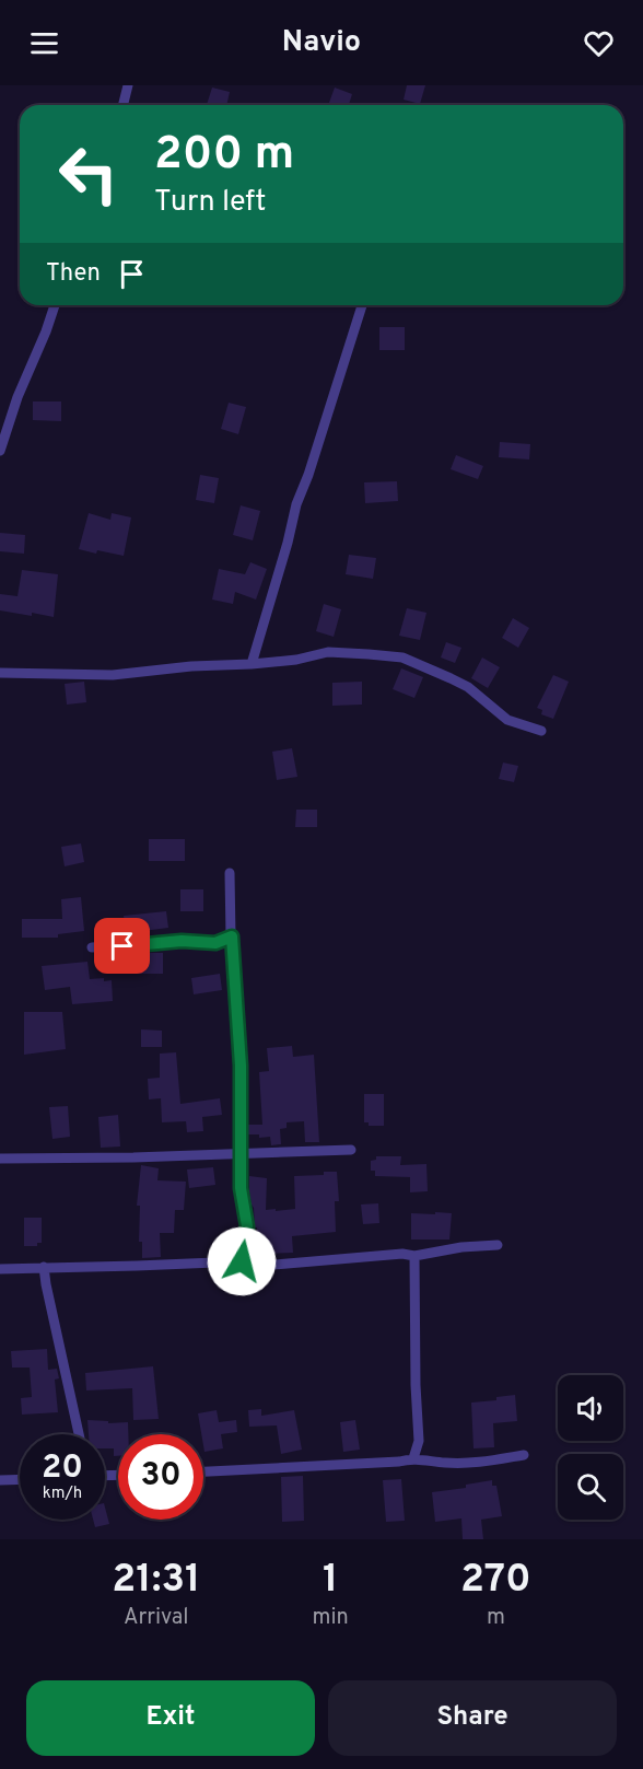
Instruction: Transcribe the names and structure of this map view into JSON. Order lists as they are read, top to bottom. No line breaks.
{"page":{"header":"Navio","turn":["200 m","Turn left"],"then":"Then","speed":"20 km/h","limit":"30","eta":["21:31","Arrival","1","min","270","m"],"buttons":["Exit","Share"]}}
